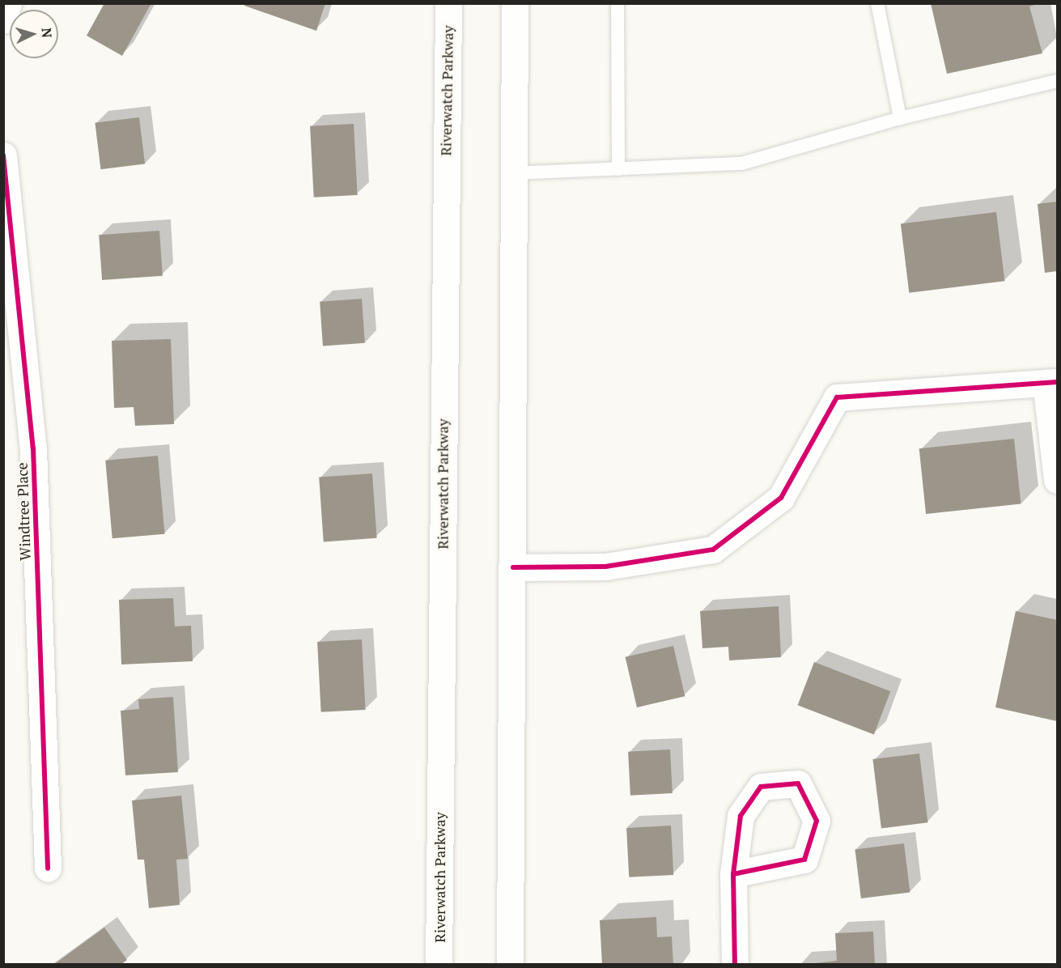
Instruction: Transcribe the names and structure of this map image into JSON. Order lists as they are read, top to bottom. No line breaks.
{"streets":{"main road":["Riverwatch Parkway","Windtree Place"]},"north":"right"}
